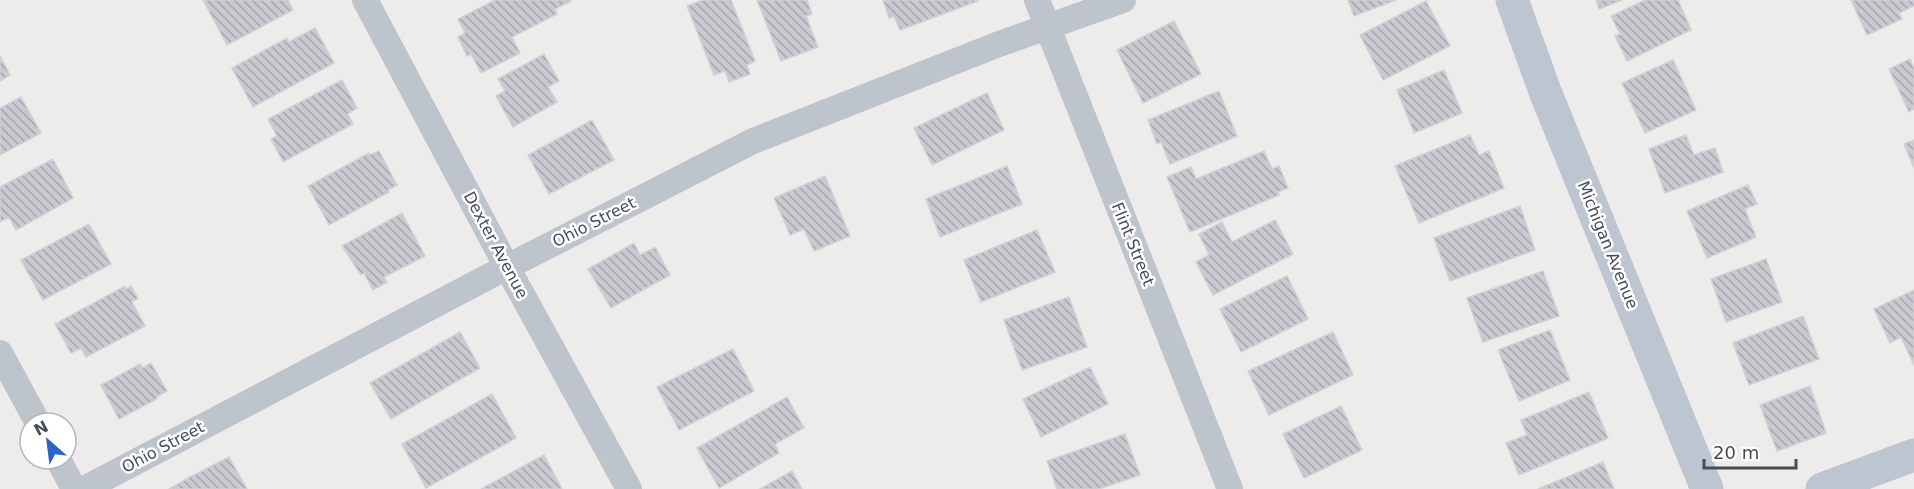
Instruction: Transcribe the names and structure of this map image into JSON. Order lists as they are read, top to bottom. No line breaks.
{"streets":{"main road":["Michigan Avenue"],"street":["Ohio Street","Flint Street","Dexter Avenue"]},"crossings":[["Ohio Street","Flint Street"],["Ohio Street","Dexter Avenue"]],"scale_bar":"20 m","north":"top left"}
